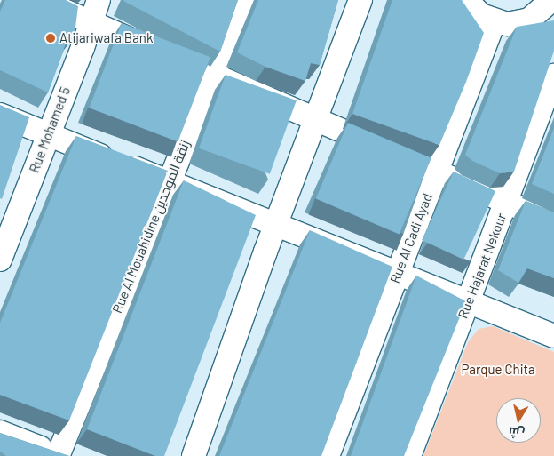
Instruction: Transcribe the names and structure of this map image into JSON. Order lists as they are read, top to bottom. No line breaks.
{"streets":{"street":["Rue Mohamed 5","Rue Al Mouahidine زنقة الموحدين","Rue Al Cadi Ayad","Rue Hajarat Nekour"]},"parks":["Parque Chita"],"places":["Atijariwafa Bank"],"north":"bottom"}
